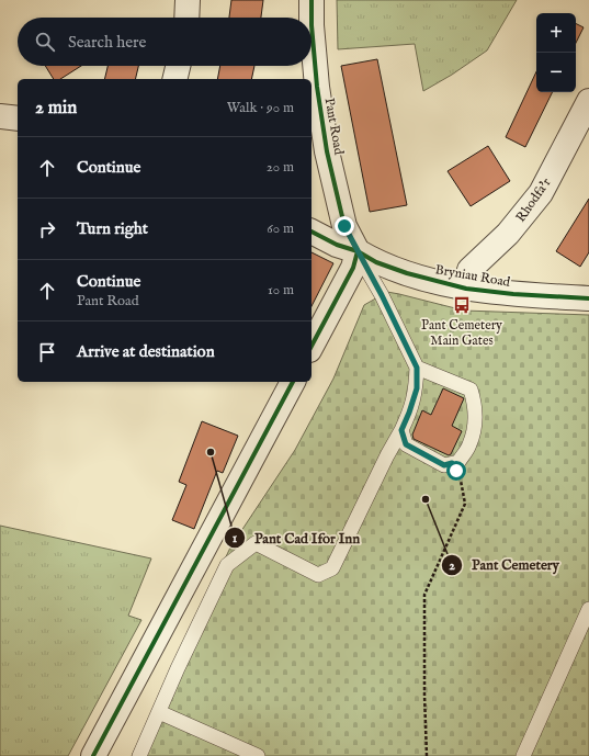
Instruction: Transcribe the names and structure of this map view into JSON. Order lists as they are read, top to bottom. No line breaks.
{"streets":{"street":["Pant Road","Rhodfa'r","Bryniau Road"]},"crossings":[["Pant Road","Bryniau Road"],["Rhodfa'r","Bryniau Road"]],"places":{"bus stop":["Pant Cemetery Main Gates"],"other":["Pant Cad Ifor Inn","Pant Cemetery"]},"page":{"map_buttons":["+","−"],"search":"Search here","heading":["2 min","Walk · 90 m"],"list":[["Continue","20 m"],["Turn right","60 m"],["Continue","Pant Road","10 m"],"Arrive at destination"]}}
